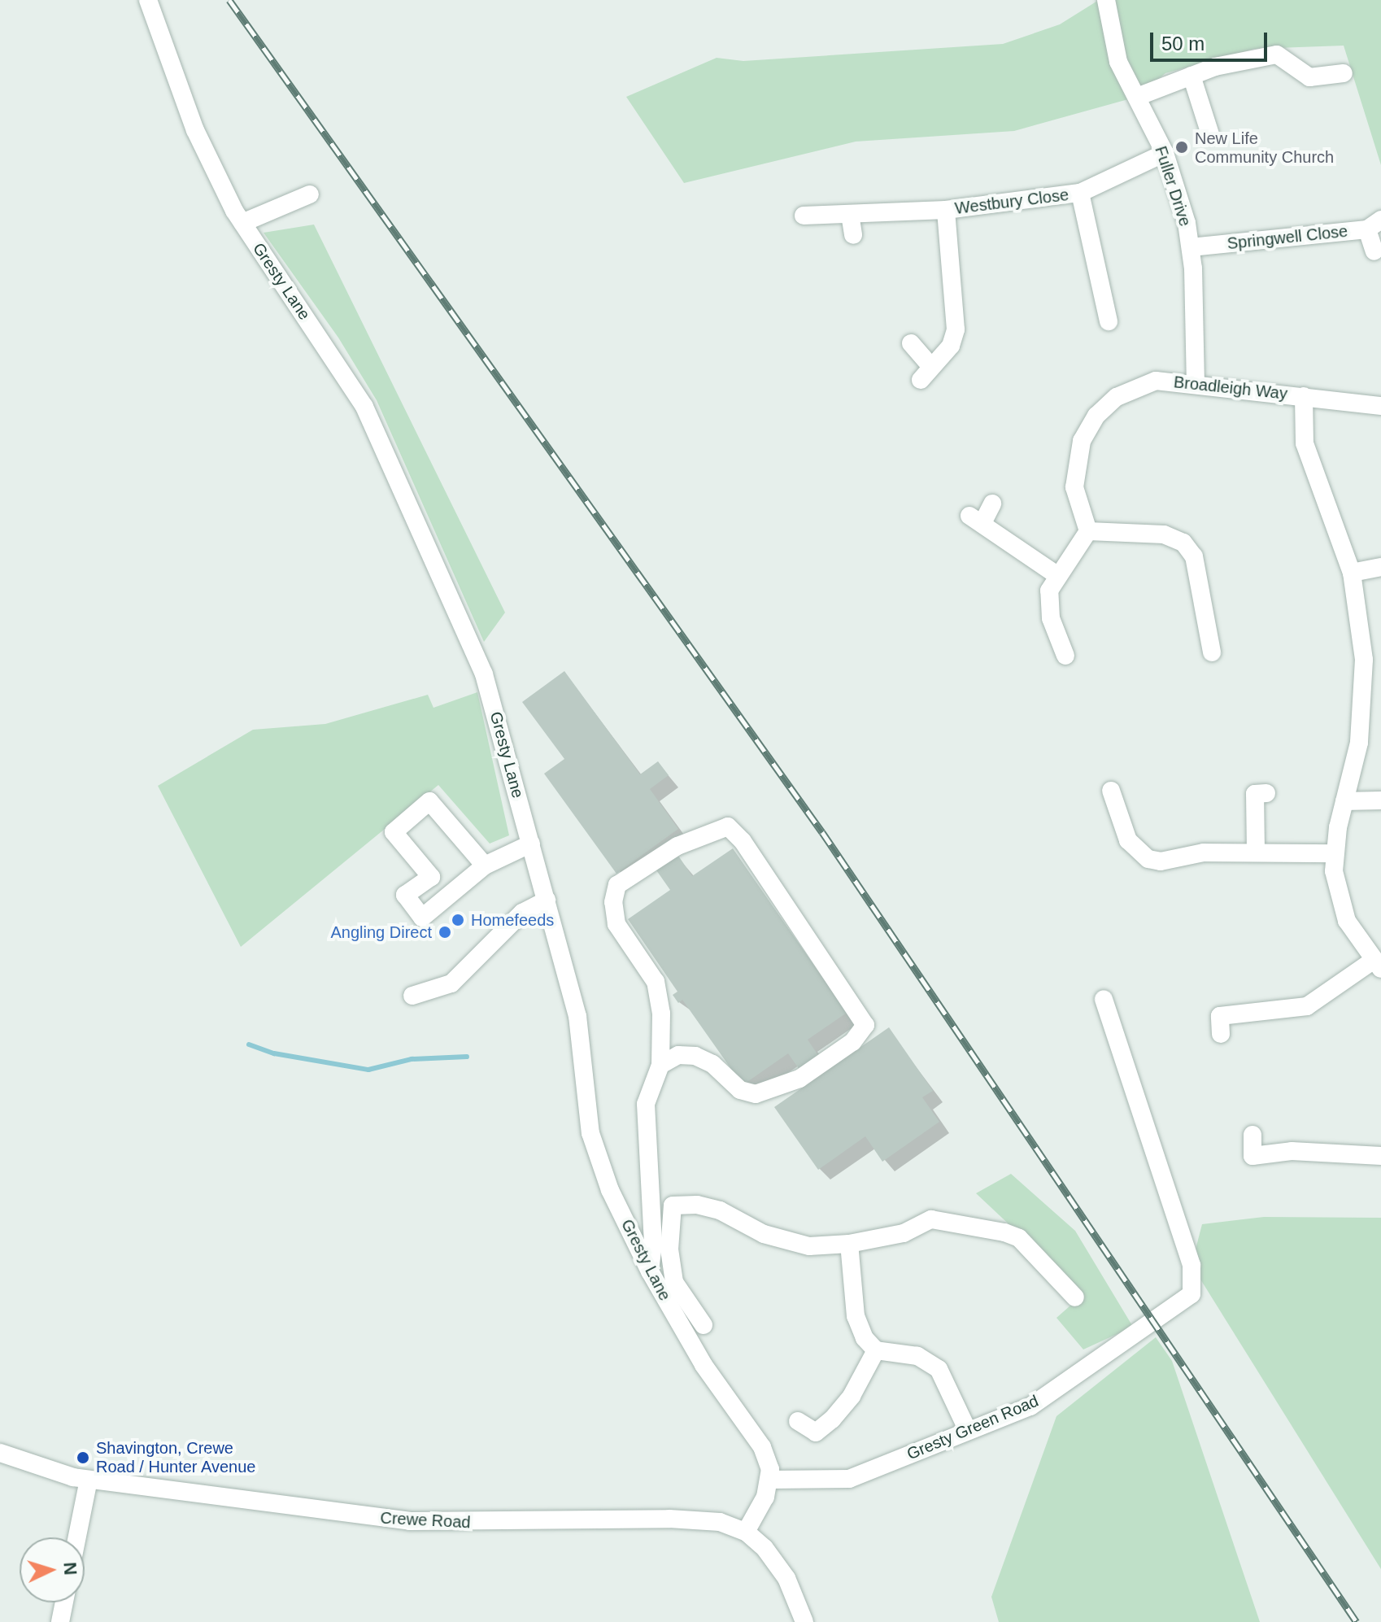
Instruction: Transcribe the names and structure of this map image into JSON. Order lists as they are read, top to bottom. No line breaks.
{"streets":{"street":["Fuller Drive","Westbury Close","Springwell Close","Gresty Lane","Broadleigh Way","Gresty Green Road","Crewe Road"]},"crossings":[["Fuller Drive","Westbury Close"],["Fuller Drive","Springwell Close"],["Fuller Drive","Broadleigh Way"],["Gresty Lane","Gresty Green Road"]],"places":["New Life Community Church","Homefeeds","Angling Direct","Shavington, Crewe Road / Hunter Avenue"],"scale_bar":"50 m","north":"right"}
